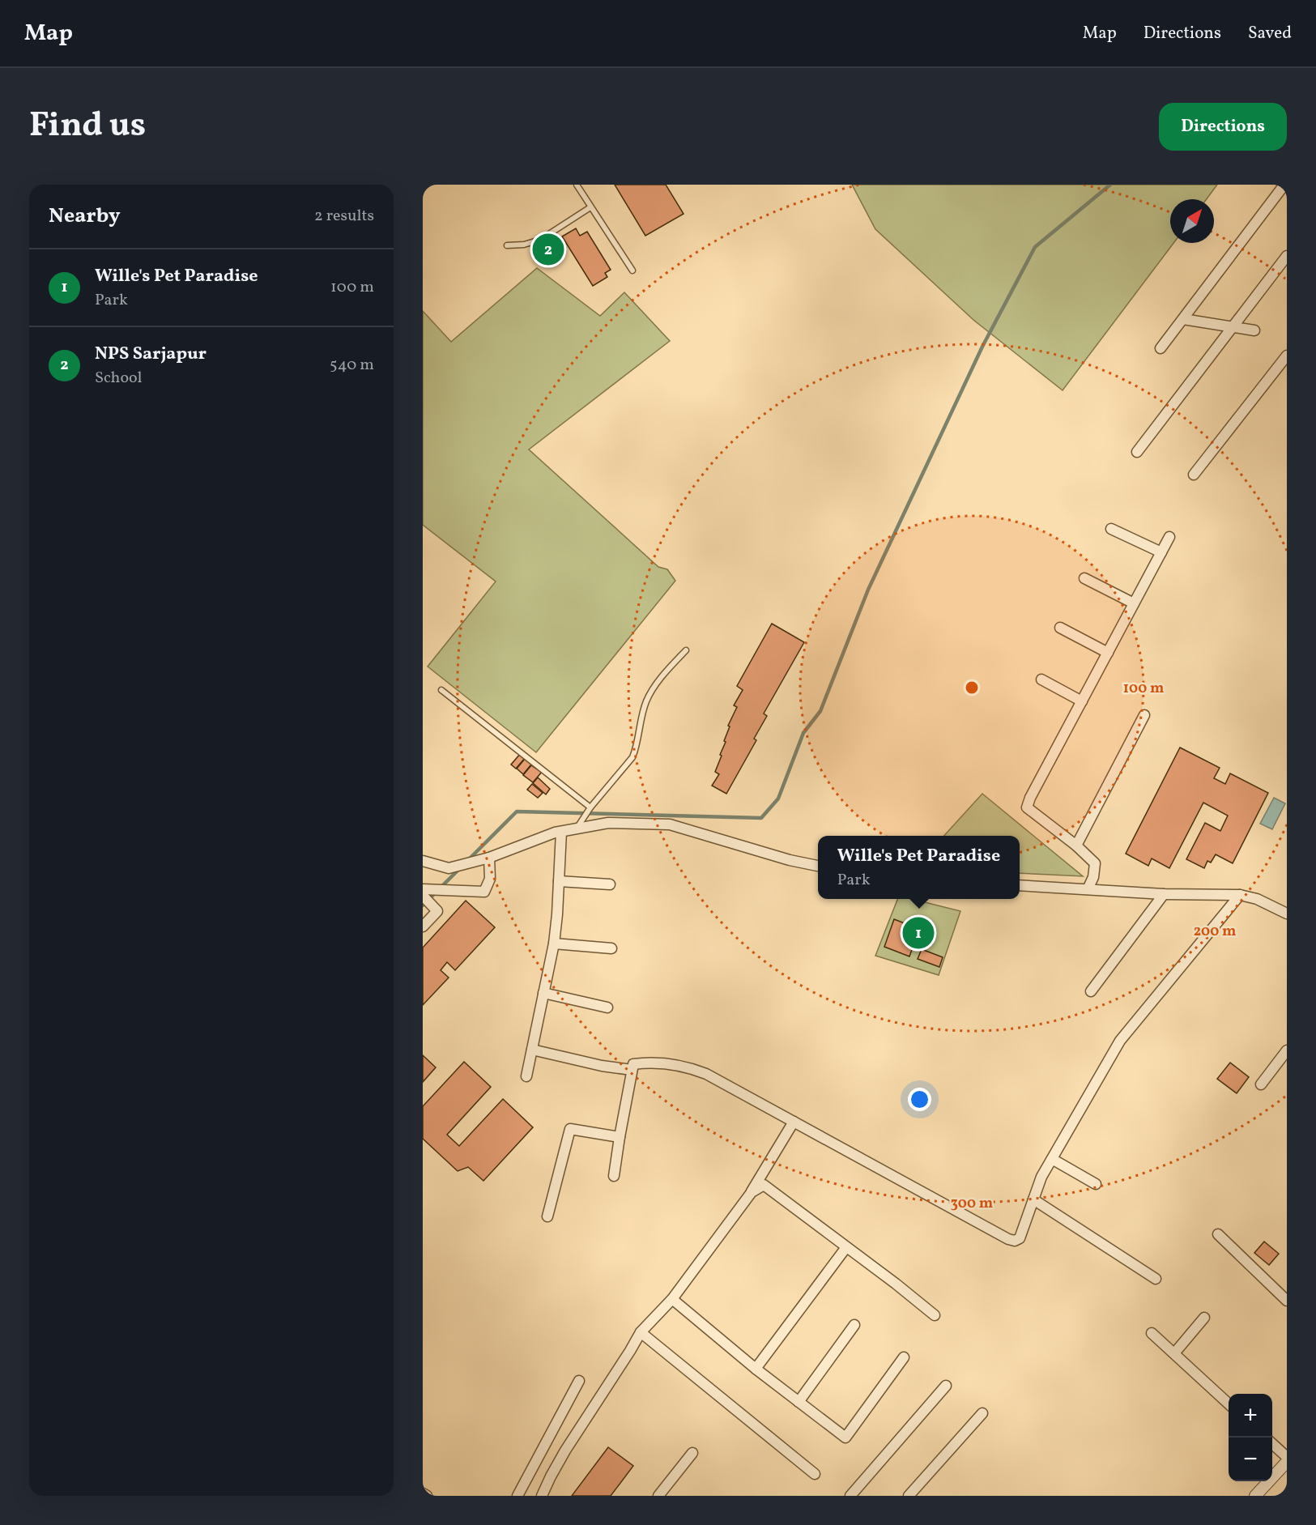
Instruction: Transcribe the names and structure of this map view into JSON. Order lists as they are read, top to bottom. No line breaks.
{"north":"top right","page":{"header":"Map","nav":["Map","Directions","Saved"],"title":"Find us","buttons":"Directions","heading":["Nearby","2 results"],"pins":["2","1"],"list":[{"mark":"1","name":"Wille's Pet Paradise","note":"Park","value":"100 m"},{"mark":"2","name":"NPS Sarjapur","note":"School","value":"540 m"}],"popup":["Wille's Pet Paradise","Park"],"map_buttons":["+","−"]},"rings":["100 m","200 m","300 m"]}
